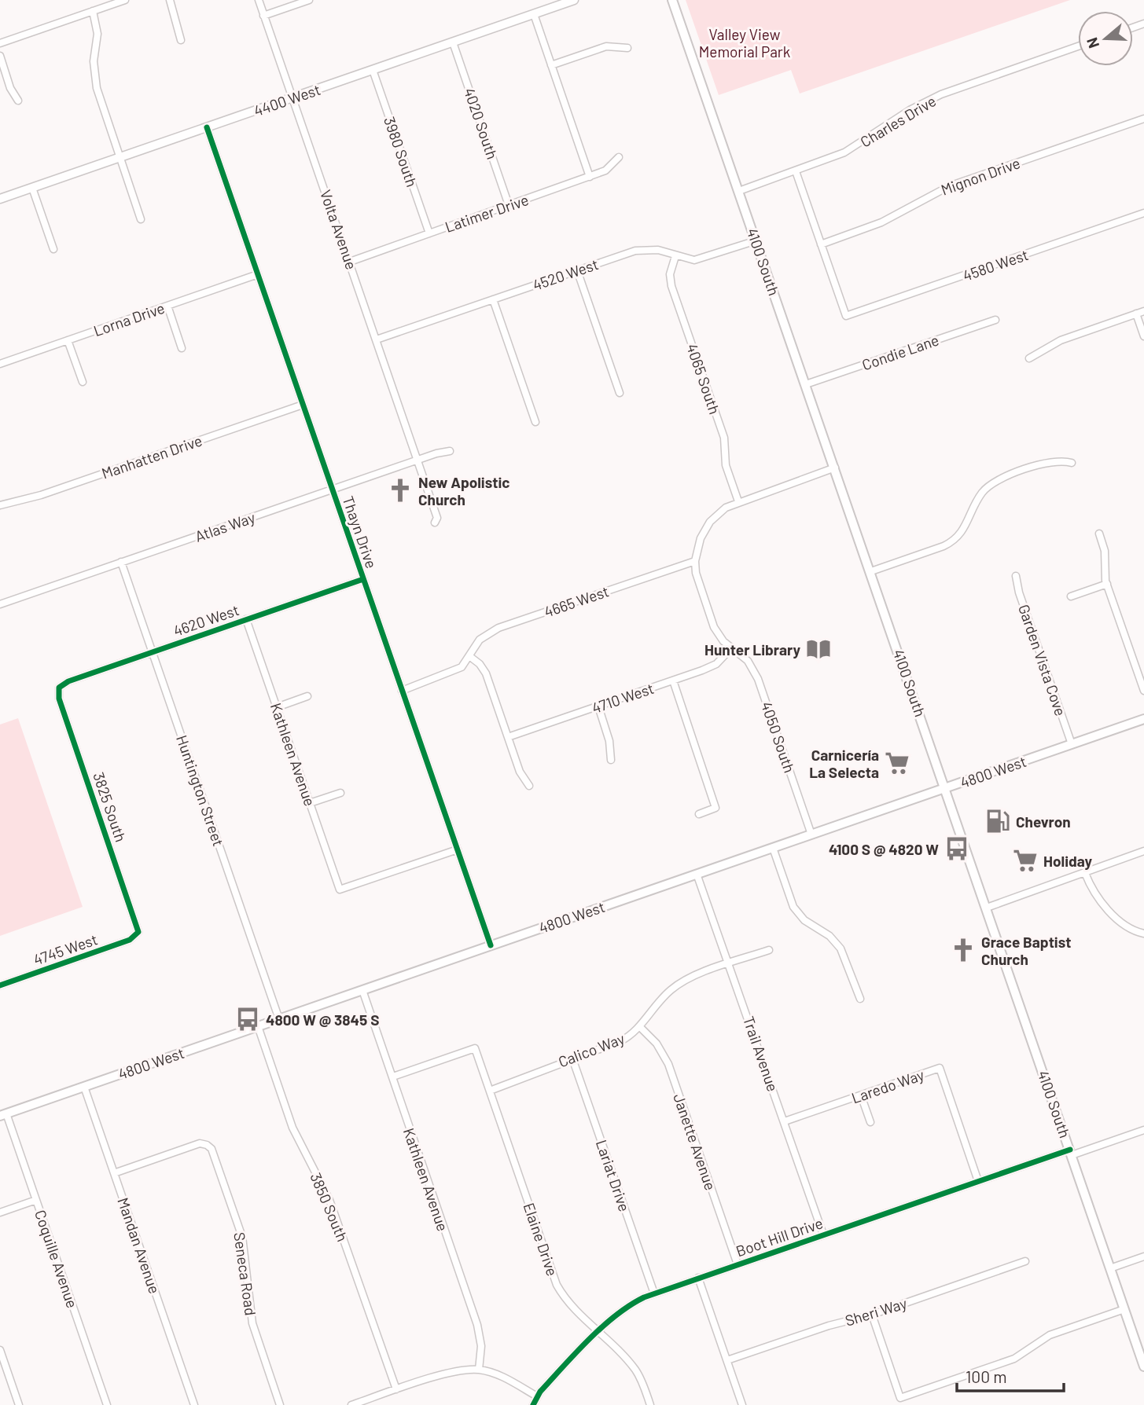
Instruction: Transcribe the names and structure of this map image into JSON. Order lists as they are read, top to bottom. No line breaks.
{"streets":{"main road":["4100 South","4800 West"],"street":["4400 West","Charles Drive","4020 South","3980 South","Mignon Drive","Latimer Drive","Volta Avenue","4580 West","4520 West","Lorna Drive","Condie Lane","4065 South","Manhatten Drive","Atlas Way","Thayn Drive","4665 West","4620 West","Garden Vista Cove","4710 West","4050 South","Kathleen Avenue","Huntington Street","3825 South","4745 West","Calico Way","Trail Avenue","Laredo Way","Janette Avenue","Lariat Drive","3850 South","Boot Hill Drive","Elaine Drive","Mandan Avenue","Coquille Avenue","Seneca Road","Sheri Way"]},"crossings":[["4400 West","4020 South"],["4400 West","3980 South"],["4400 West","Volta Avenue"],["4400 West","Thayn Drive"],["Charles Drive","4100 South"],["4020 South","Latimer Drive"],["3980 South","Latimer Drive"],["Mignon Drive","4580 West"],["Latimer Drive","Volta Avenue"],["Volta Avenue","4520 West"],["Volta Avenue","Atlas Way"],["4100 South","4520 West"],["4100 South","Condie Lane"],["4100 South","4800 West"],["4100 South","Boot Hill Drive"],["4520 West","4065 South"],["Lorna Drive","Thayn Drive"],["Manhatten Drive","Thayn Drive"],["Atlas Way","Thayn Drive"],["Atlas Way","Huntington Street"],["Thayn Drive","4665 West"],["Thayn Drive","4620 West"],["Thayn Drive","Kathleen Avenue"],["Thayn Drive","4800 West"],["4665 West","4050 South"],["4620 West","Kathleen Avenue"],["4620 West","Huntington Street"],["4620 West","3825 South"],["Garden Vista Cove","4800 West"],["4710 West","4050 South"],["4050 South","4800 West"],["Kathleen Avenue","4800 West"],["Kathleen Avenue","Elaine Drive"],["4800 West","Huntington Street"],["4800 West","Trail Avenue"],["4800 West","3850 South"],["4800 West","Mandan Avenue"],["4800 West","Coquille Avenue"],["3825 South","4745 West"],["Calico Way","Trail Avenue"],["Calico Way","Janette Avenue"],["Calico Way","Lariat Drive"],["Calico Way","Elaine Drive"],["Trail Avenue","Laredo Way"],["Trail Avenue","Boot Hill Drive"],["Laredo Way","Boot Hill Drive"],["Janette Avenue","Boot Hill Drive"],["Lariat Drive","Boot Hill Drive"],["Boot Hill Drive","Elaine Drive"],["Mandan Avenue","Seneca Road"]],"parks":["Valley View Memorial Park"],"places":{"church":["New Apolistic Church","Grace Baptist Church"],"library":["Hunter Library"],"supermarket":["Carnicería La Selecta","Holiday"],"fuel station":["Chevron"],"bus stop":["4100 S @ 4820 W","4800 W @ 3845 S"]},"scale_bar":"100 m","north":"left"}
